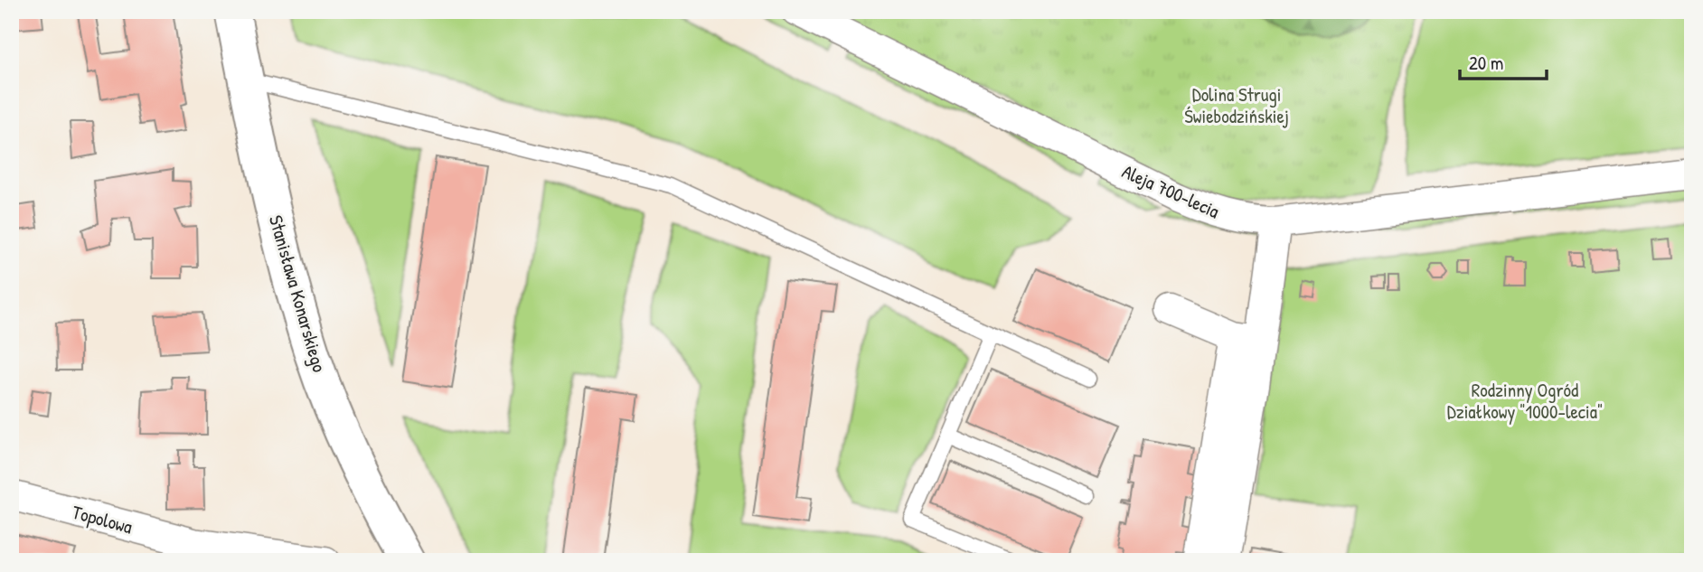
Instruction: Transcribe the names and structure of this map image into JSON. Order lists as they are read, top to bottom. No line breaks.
{"streets":{"street":["Aleja 700-lecia","Stanisława Konarskiego","Topolowa"]},"parks":["Dolina Strugi Świebodzińskiej","Rodzinny Ogród Działkowy \"1000-lecia\""],"scale_bar":"20 m"}
